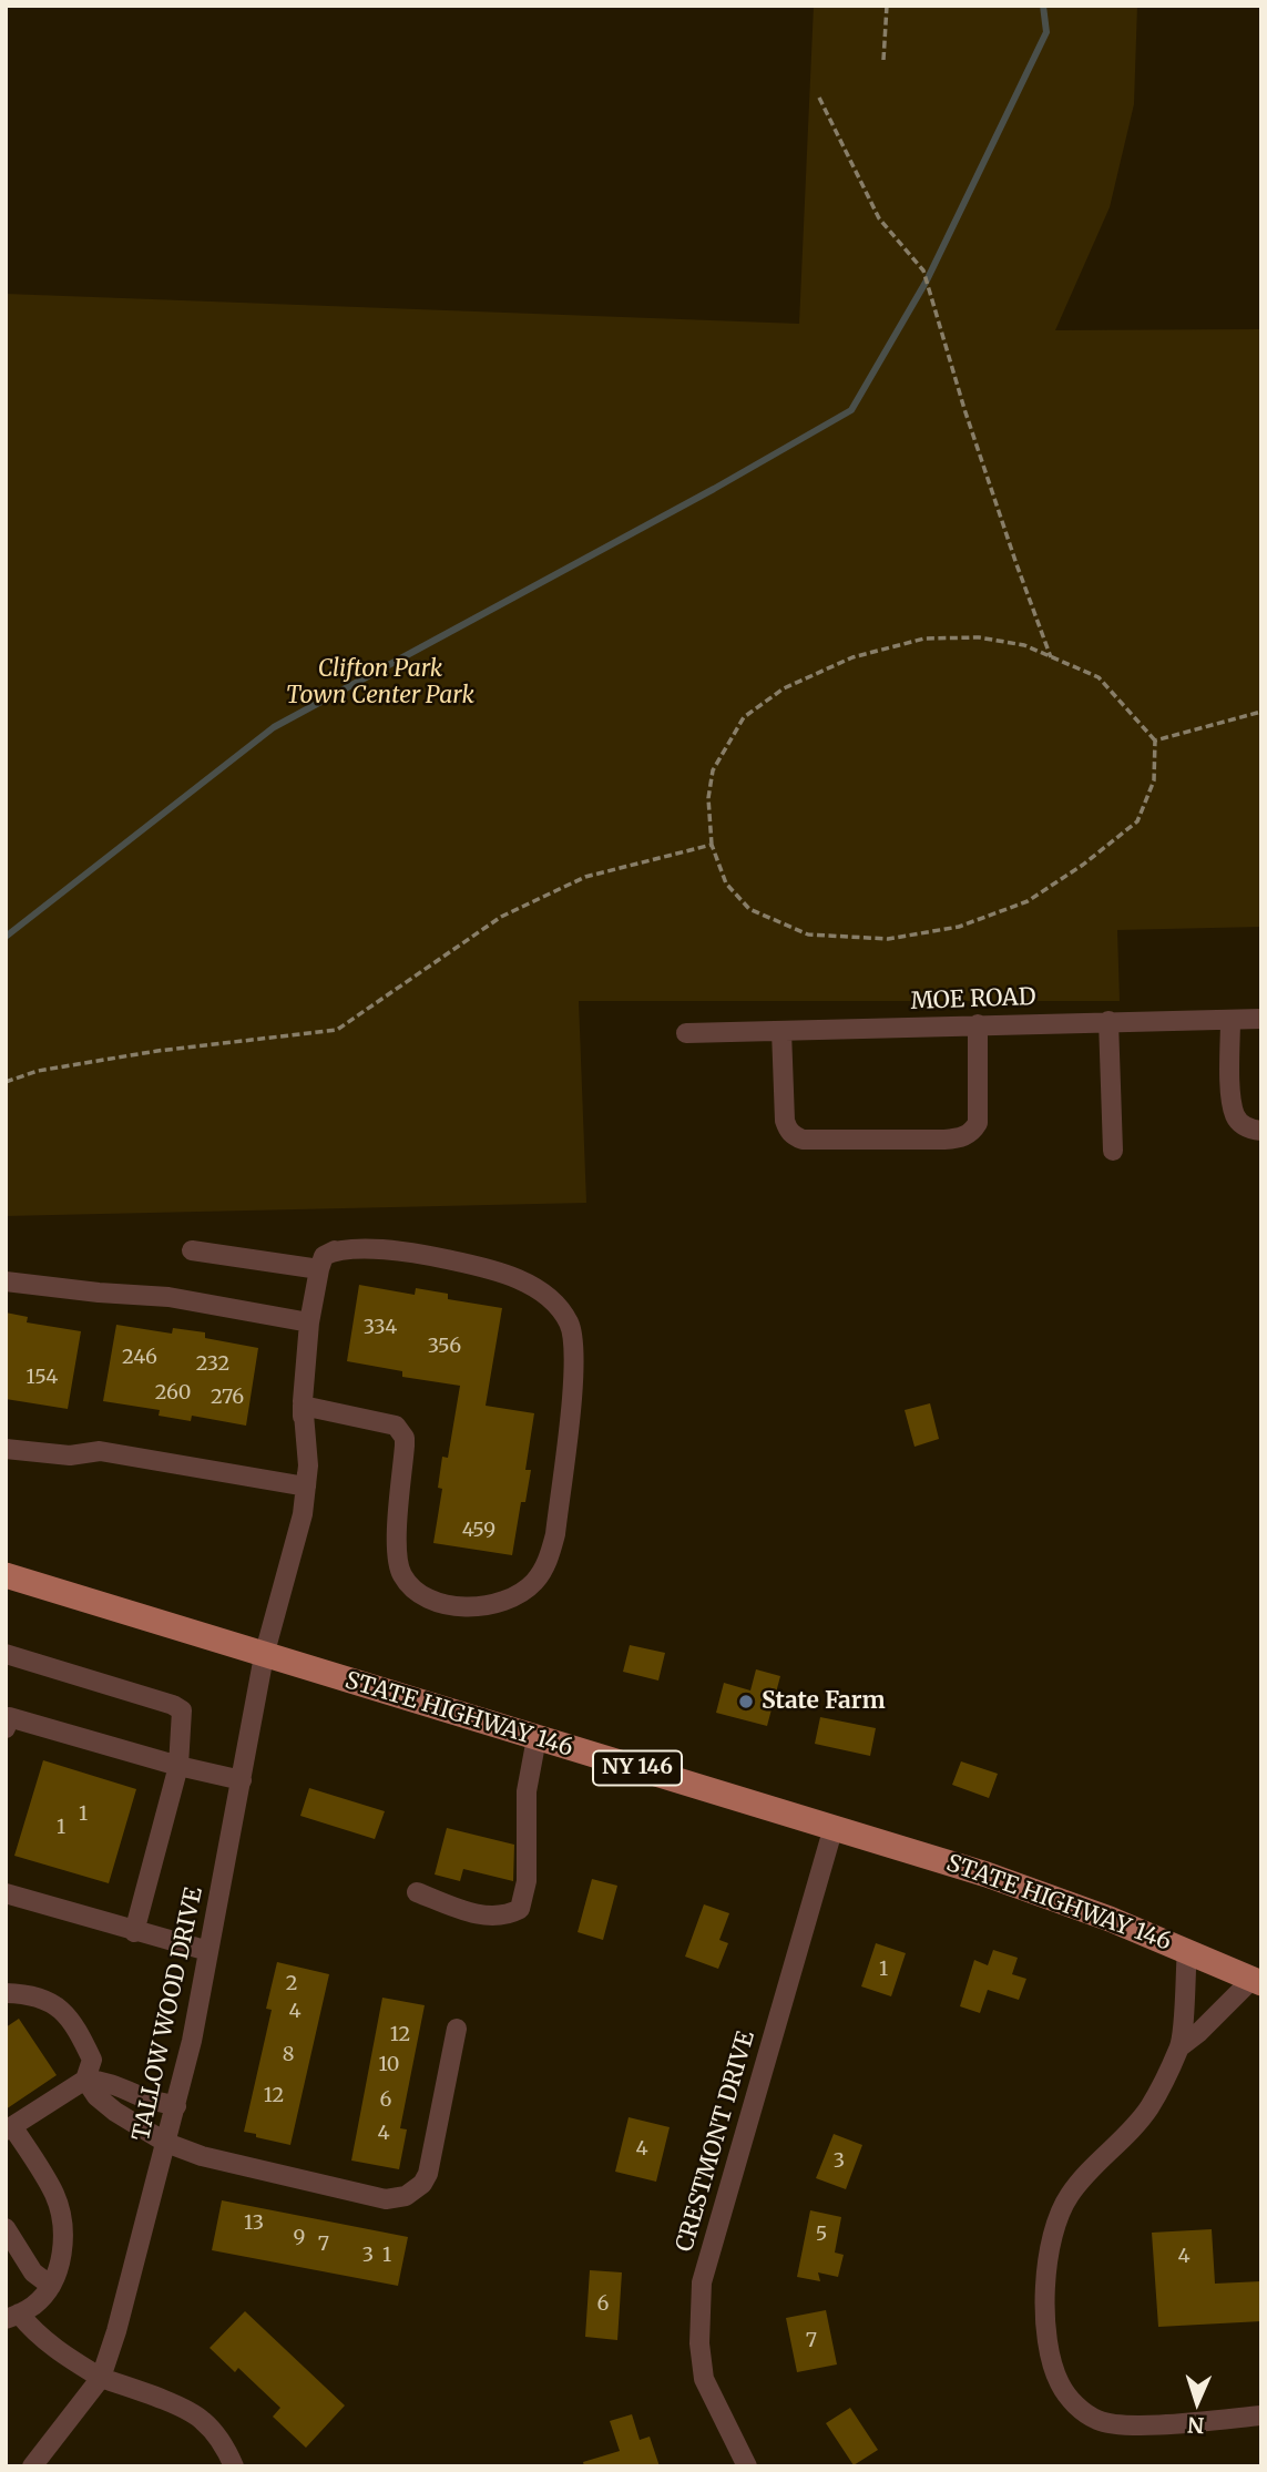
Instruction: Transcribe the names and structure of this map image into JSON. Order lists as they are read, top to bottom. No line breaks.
{"streets":{"main road":["STATE HIGHWAY 146","NY 146"],"street":["MOE ROAD","TALLOW WOOD DRIVE","CRESTMONT DRIVE"]},"crossings":[["STATE HIGHWAY 146","TALLOW WOOD DRIVE"],["STATE HIGHWAY 146","CRESTMONT DRIVE"]],"parks":["Clifton Park Town Center Park"],"places":["State Farm"],"house_numbers":["334","356","246","232","154","260","276","459","1","1","1","2","4","12","8","10","12","6","4","4","3","13","5","9","7","3","1","4","6","7"],"north":"bottom"}
